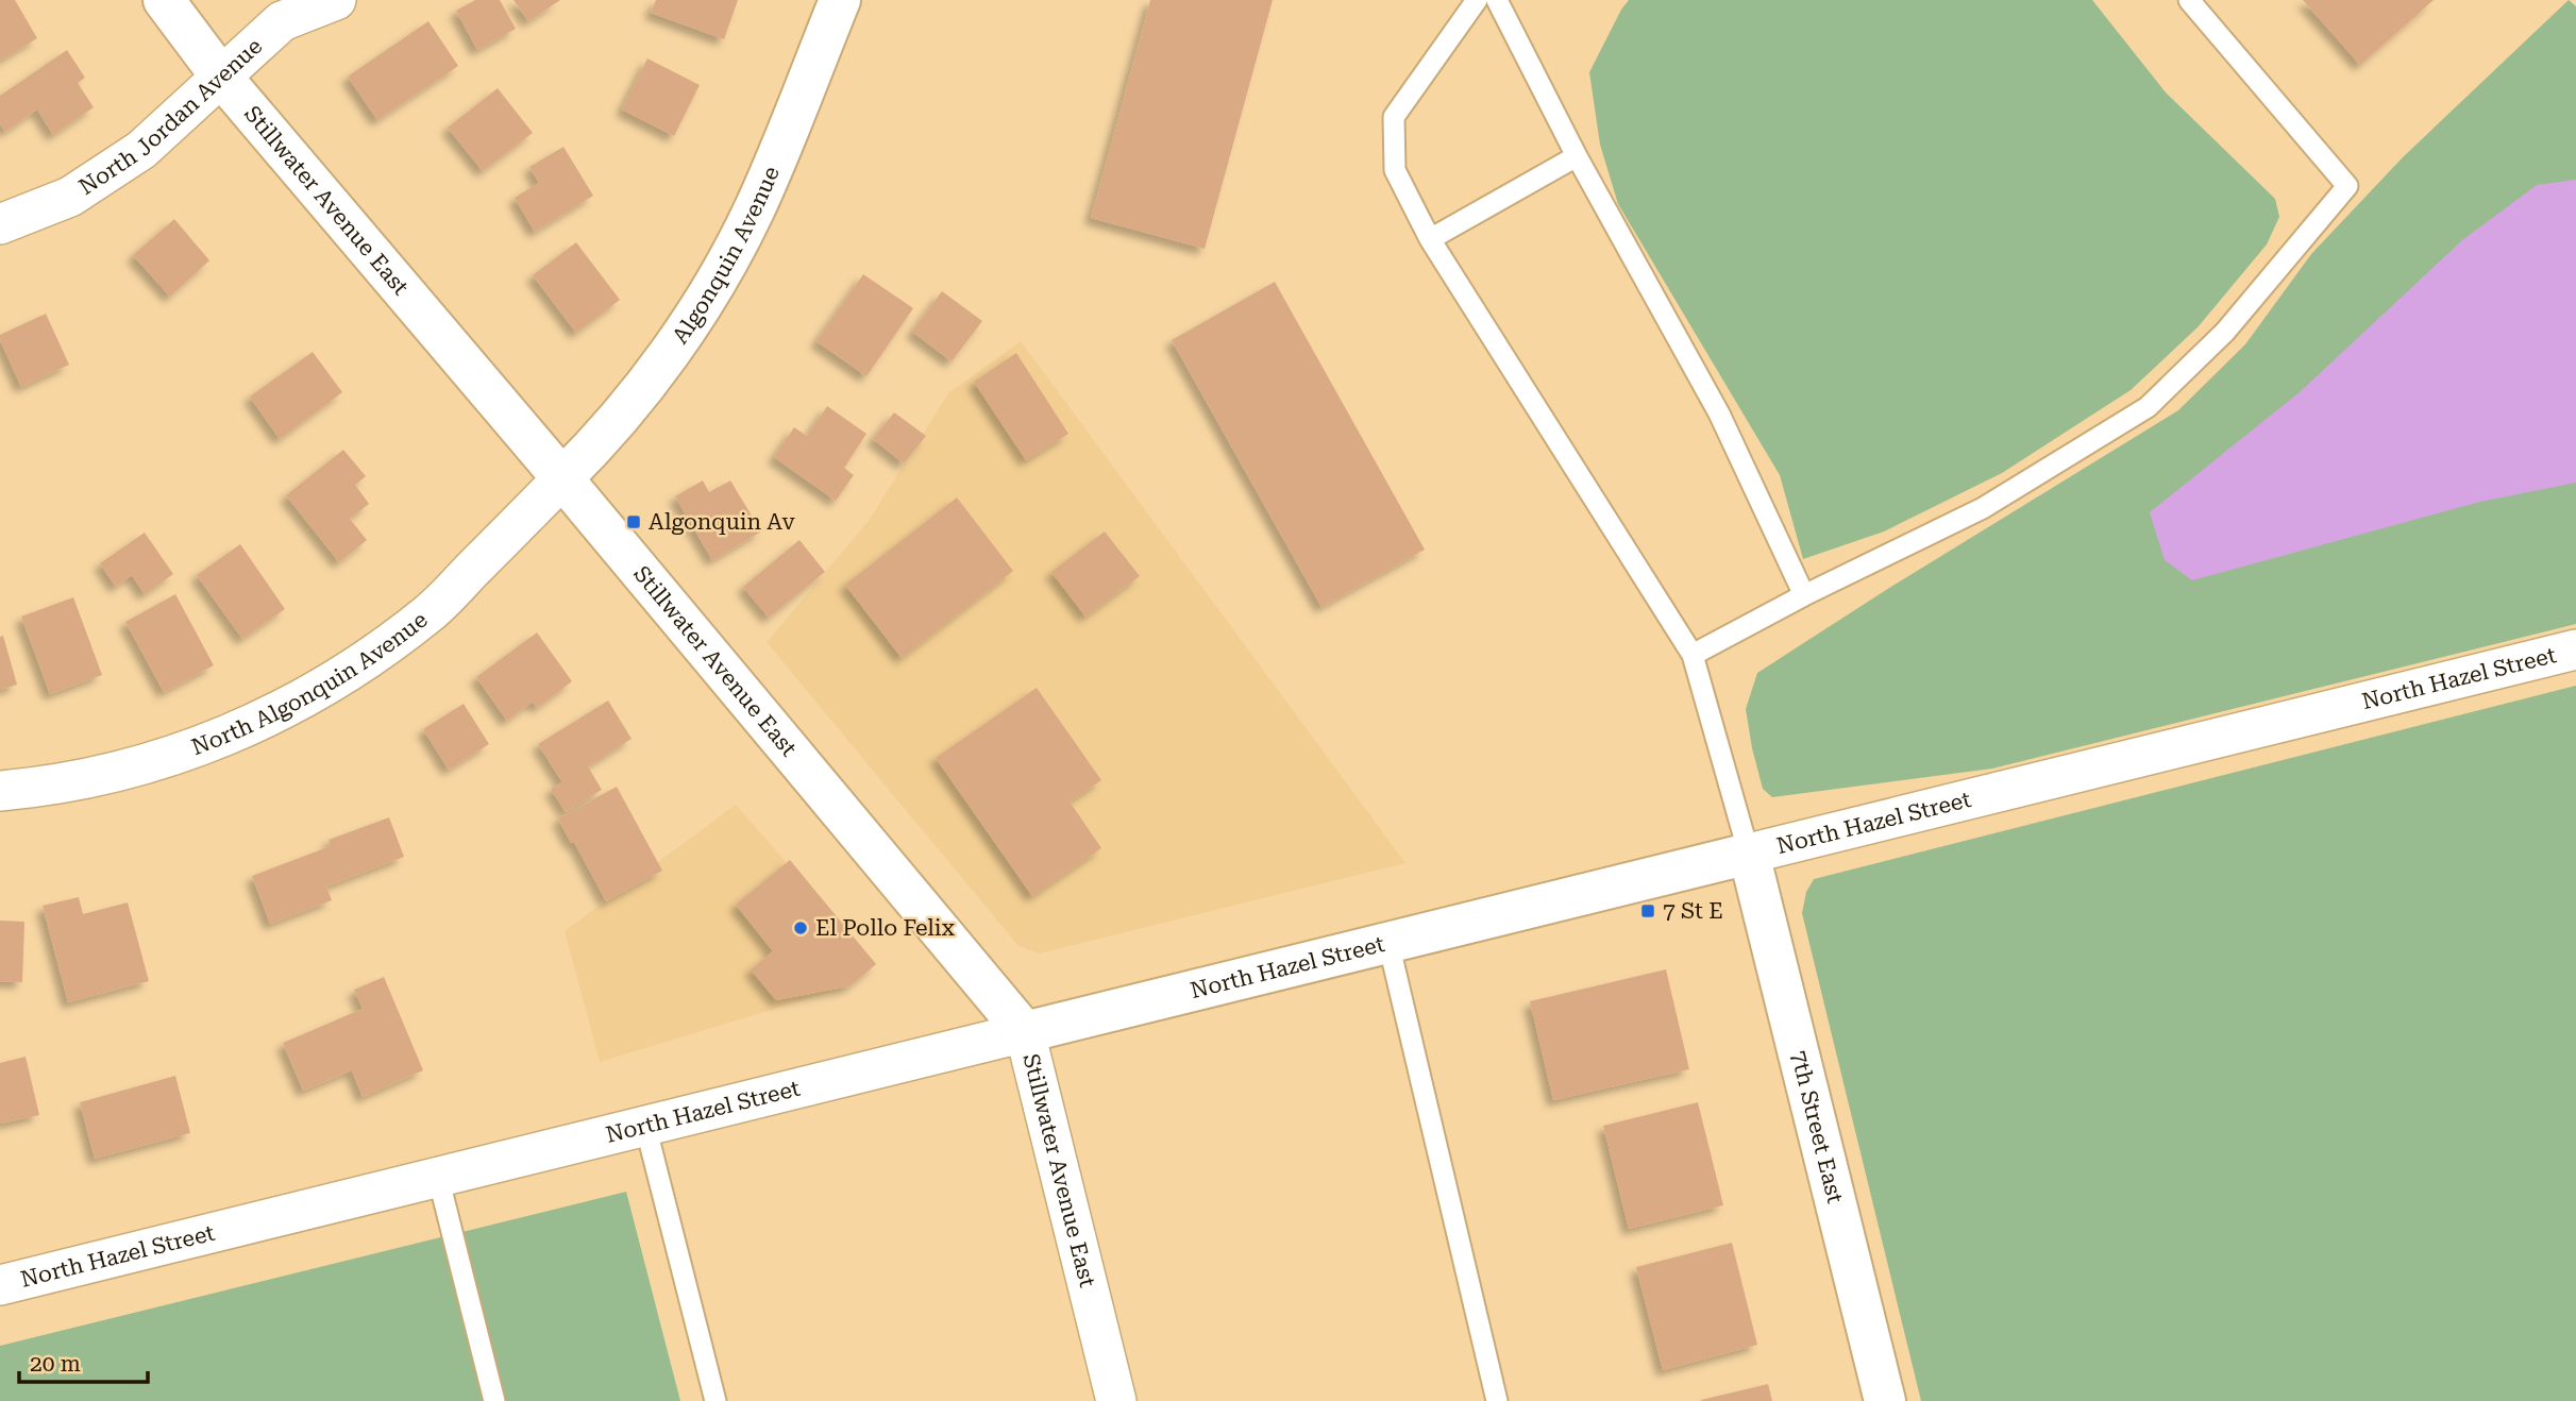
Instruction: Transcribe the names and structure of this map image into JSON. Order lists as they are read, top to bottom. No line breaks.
{"streets":{"street":["North Jordan Avenue","Stillwater Avenue East","Algonquin Avenue","North Hazel Street","North Algonquin Avenue","7th Street East"]},"crossings":[["North Jordan Avenue","Stillwater Avenue East"],["Stillwater Avenue East","Algonquin Avenue"],["Stillwater Avenue East","North Hazel Street"],["Stillwater Avenue East","North Algonquin Avenue"],["Algonquin Avenue","North Algonquin Avenue"],["North Hazel Street","7th Street East"]],"places":{"transit":["Algonquin Av","7 St E"],"other":["El Pollo Felix"]},"scale_bar":"20 m"}
